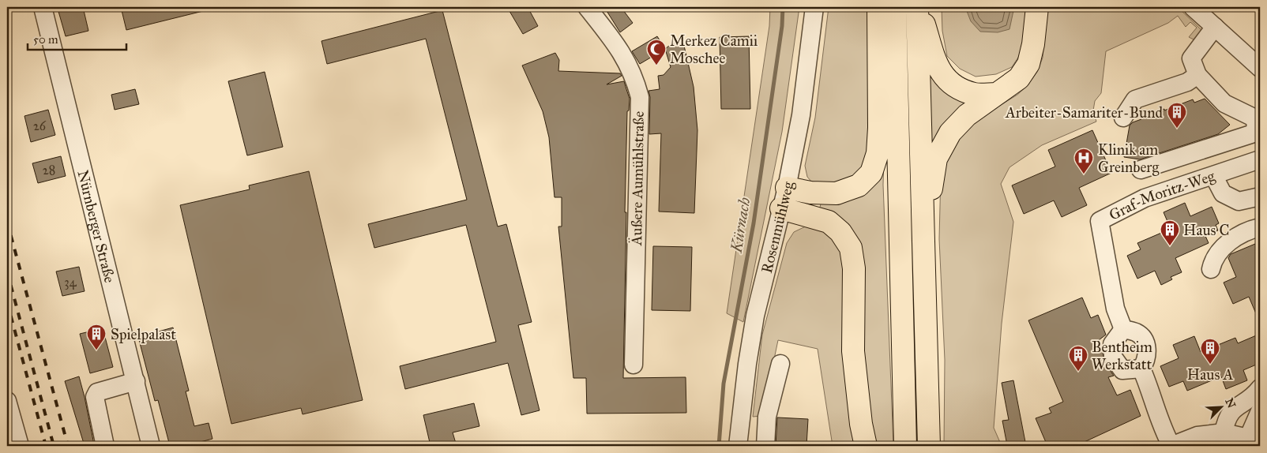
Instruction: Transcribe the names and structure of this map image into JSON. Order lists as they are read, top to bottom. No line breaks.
{"streets":{"street":["Äußere Aumühlstraße","Graf-Moritz-Weg","Nürnberger Straße","Rosenmühlweg"]},"water":["Kürnach"],"places":{"mosque":["Merkez Camii Moschee"],"building":["Arbeiter-Samariter-Bund","Haus C","Spielpalast","Haus A","Bentheim Werkstatt"],"hospital":["Klinik am Greinberg"]},"house_numbers":["26","28","34"],"scale_bar":"50 m","north":"top right"}
